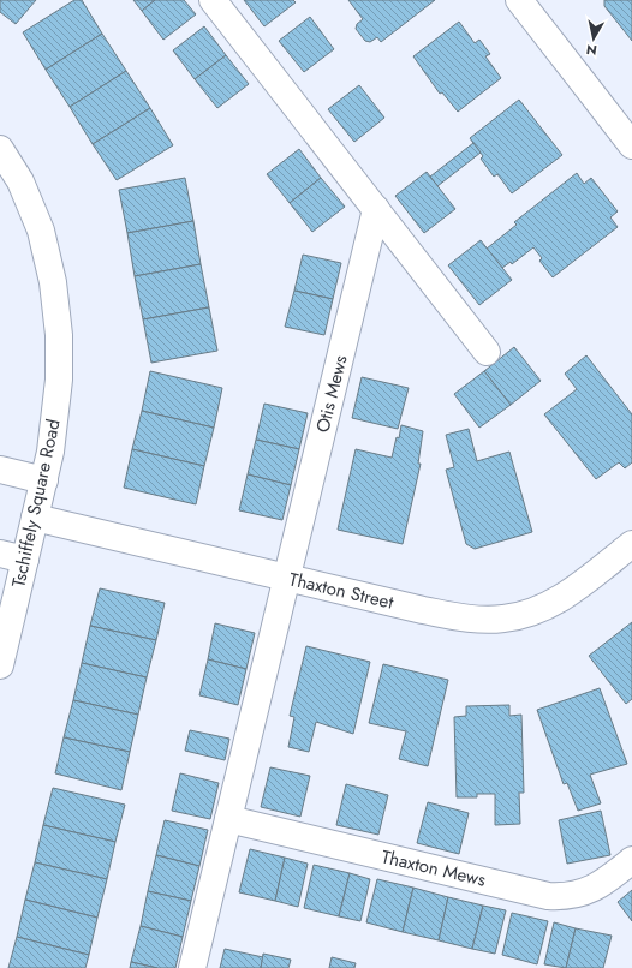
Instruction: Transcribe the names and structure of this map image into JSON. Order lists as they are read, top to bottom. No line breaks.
{"streets":{"street":["Otis Mews","Tschiffely Square Road","Thaxton Street","Thaxton Mews"]},"crossings":[["Otis Mews","Thaxton Street"],["Tschiffely Square Road","Thaxton Street"]],"north":"bottom"}
